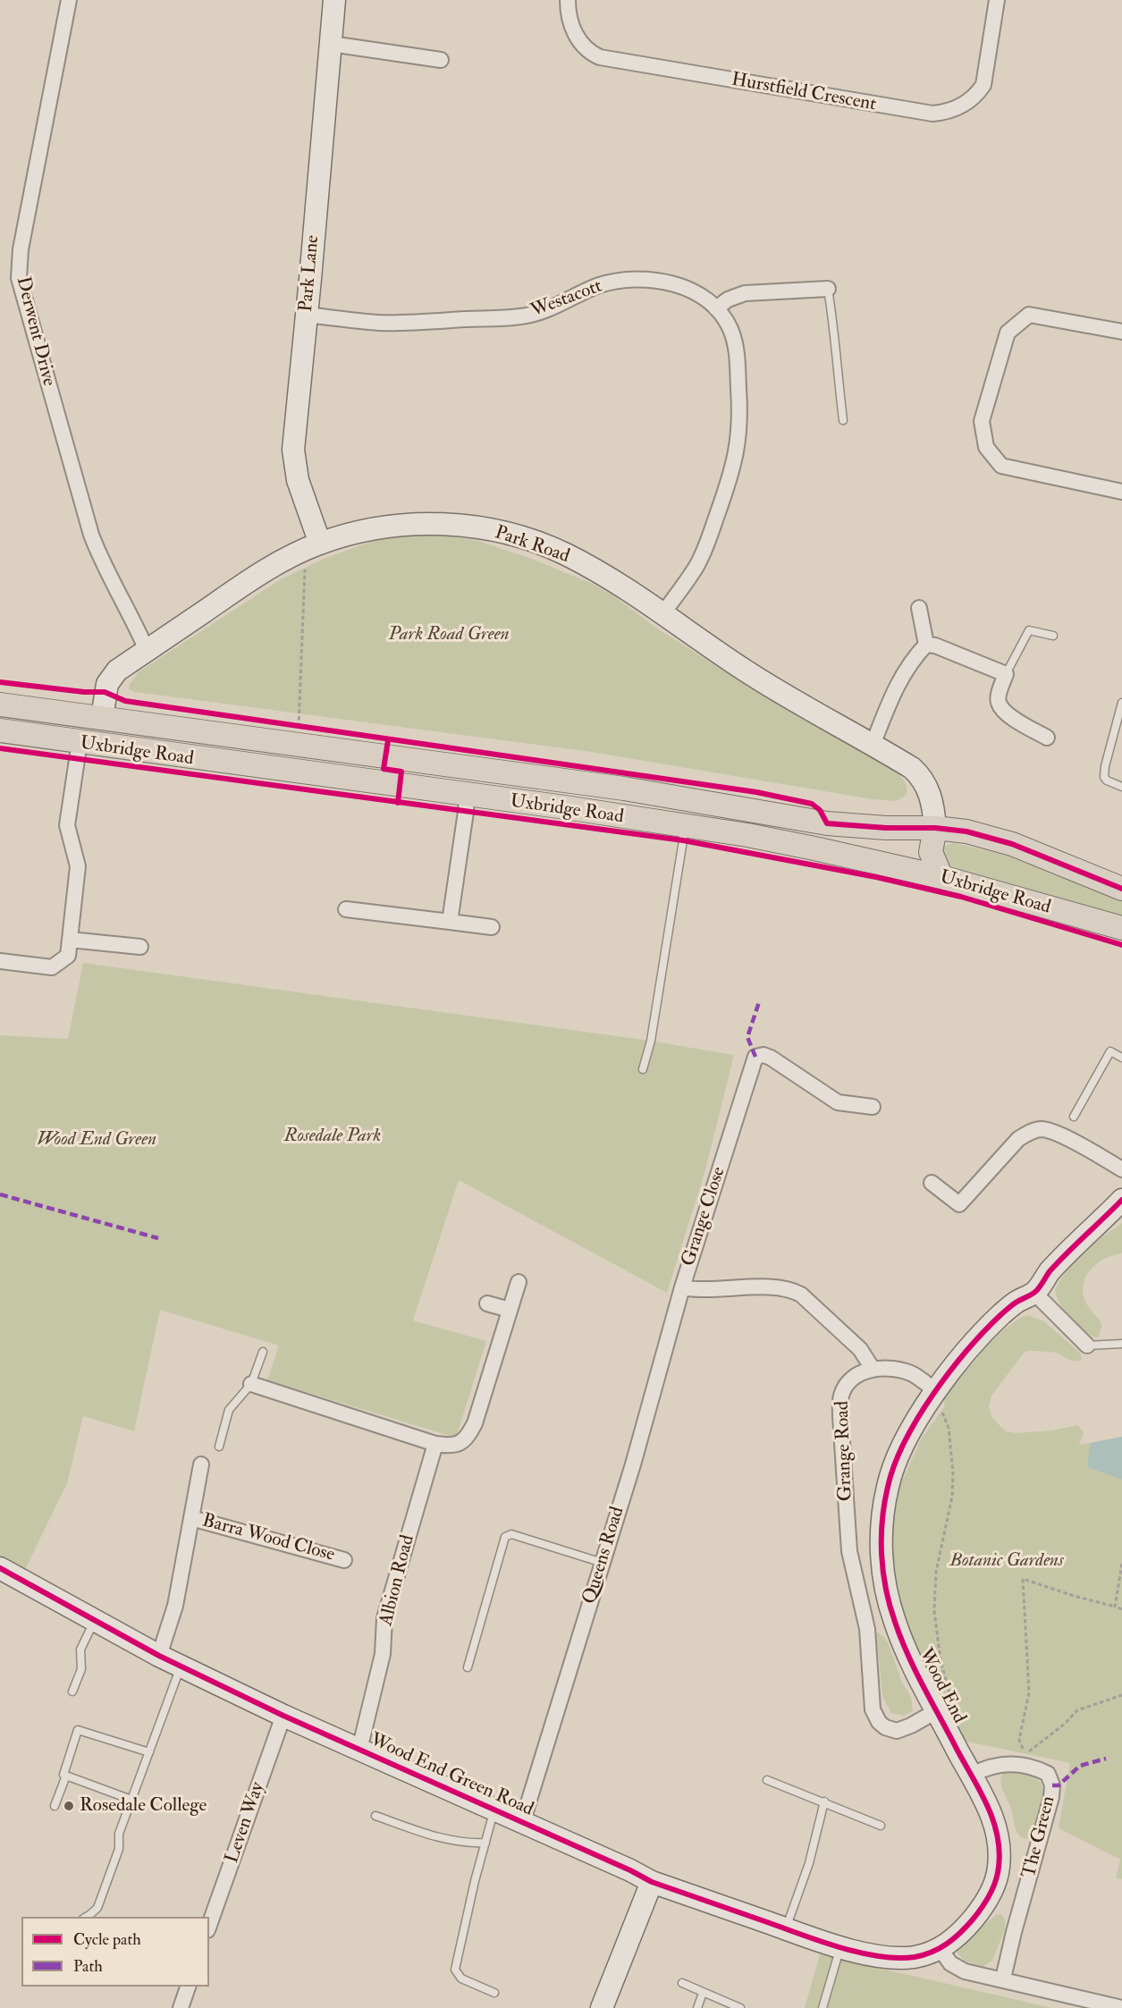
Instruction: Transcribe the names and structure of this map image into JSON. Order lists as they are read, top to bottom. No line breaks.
{"streets":{"main road":["Uxbridge Road"],"street":["Hurstfield Crescent","Park Lane","Westacott","Derwent Drive","Park Road","Grange Close","Grange Road","Barra Wood Close","Queens Road","Albion Road","Wood End","Wood End Green Road","Leven Way","The Green"]},"crossings":[["Park Lane","Westacott"],["Park Lane","Park Road"],["Westacott","Park Road"],["Derwent Drive","Park Road"],["Park Road","Uxbridge Road"],["Grange Close","Grange Road"],["Grange Close","Queens Road"],["Grange Road","Wood End"],["Barra Wood Close","Wood End Green Road"],["Queens Road","Wood End Green Road"],["Albion Road","Wood End Green Road"],["Wood End","Wood End Green Road"],["Wood End","The Green"],["Wood End Green Road","Leven Way"]],"parks":["Park Road Green","Rosedale Park","Wood End Green","Botanic Gardens"],"places":["Rosedale College"],"legend":["Cycle path","Path"]}
